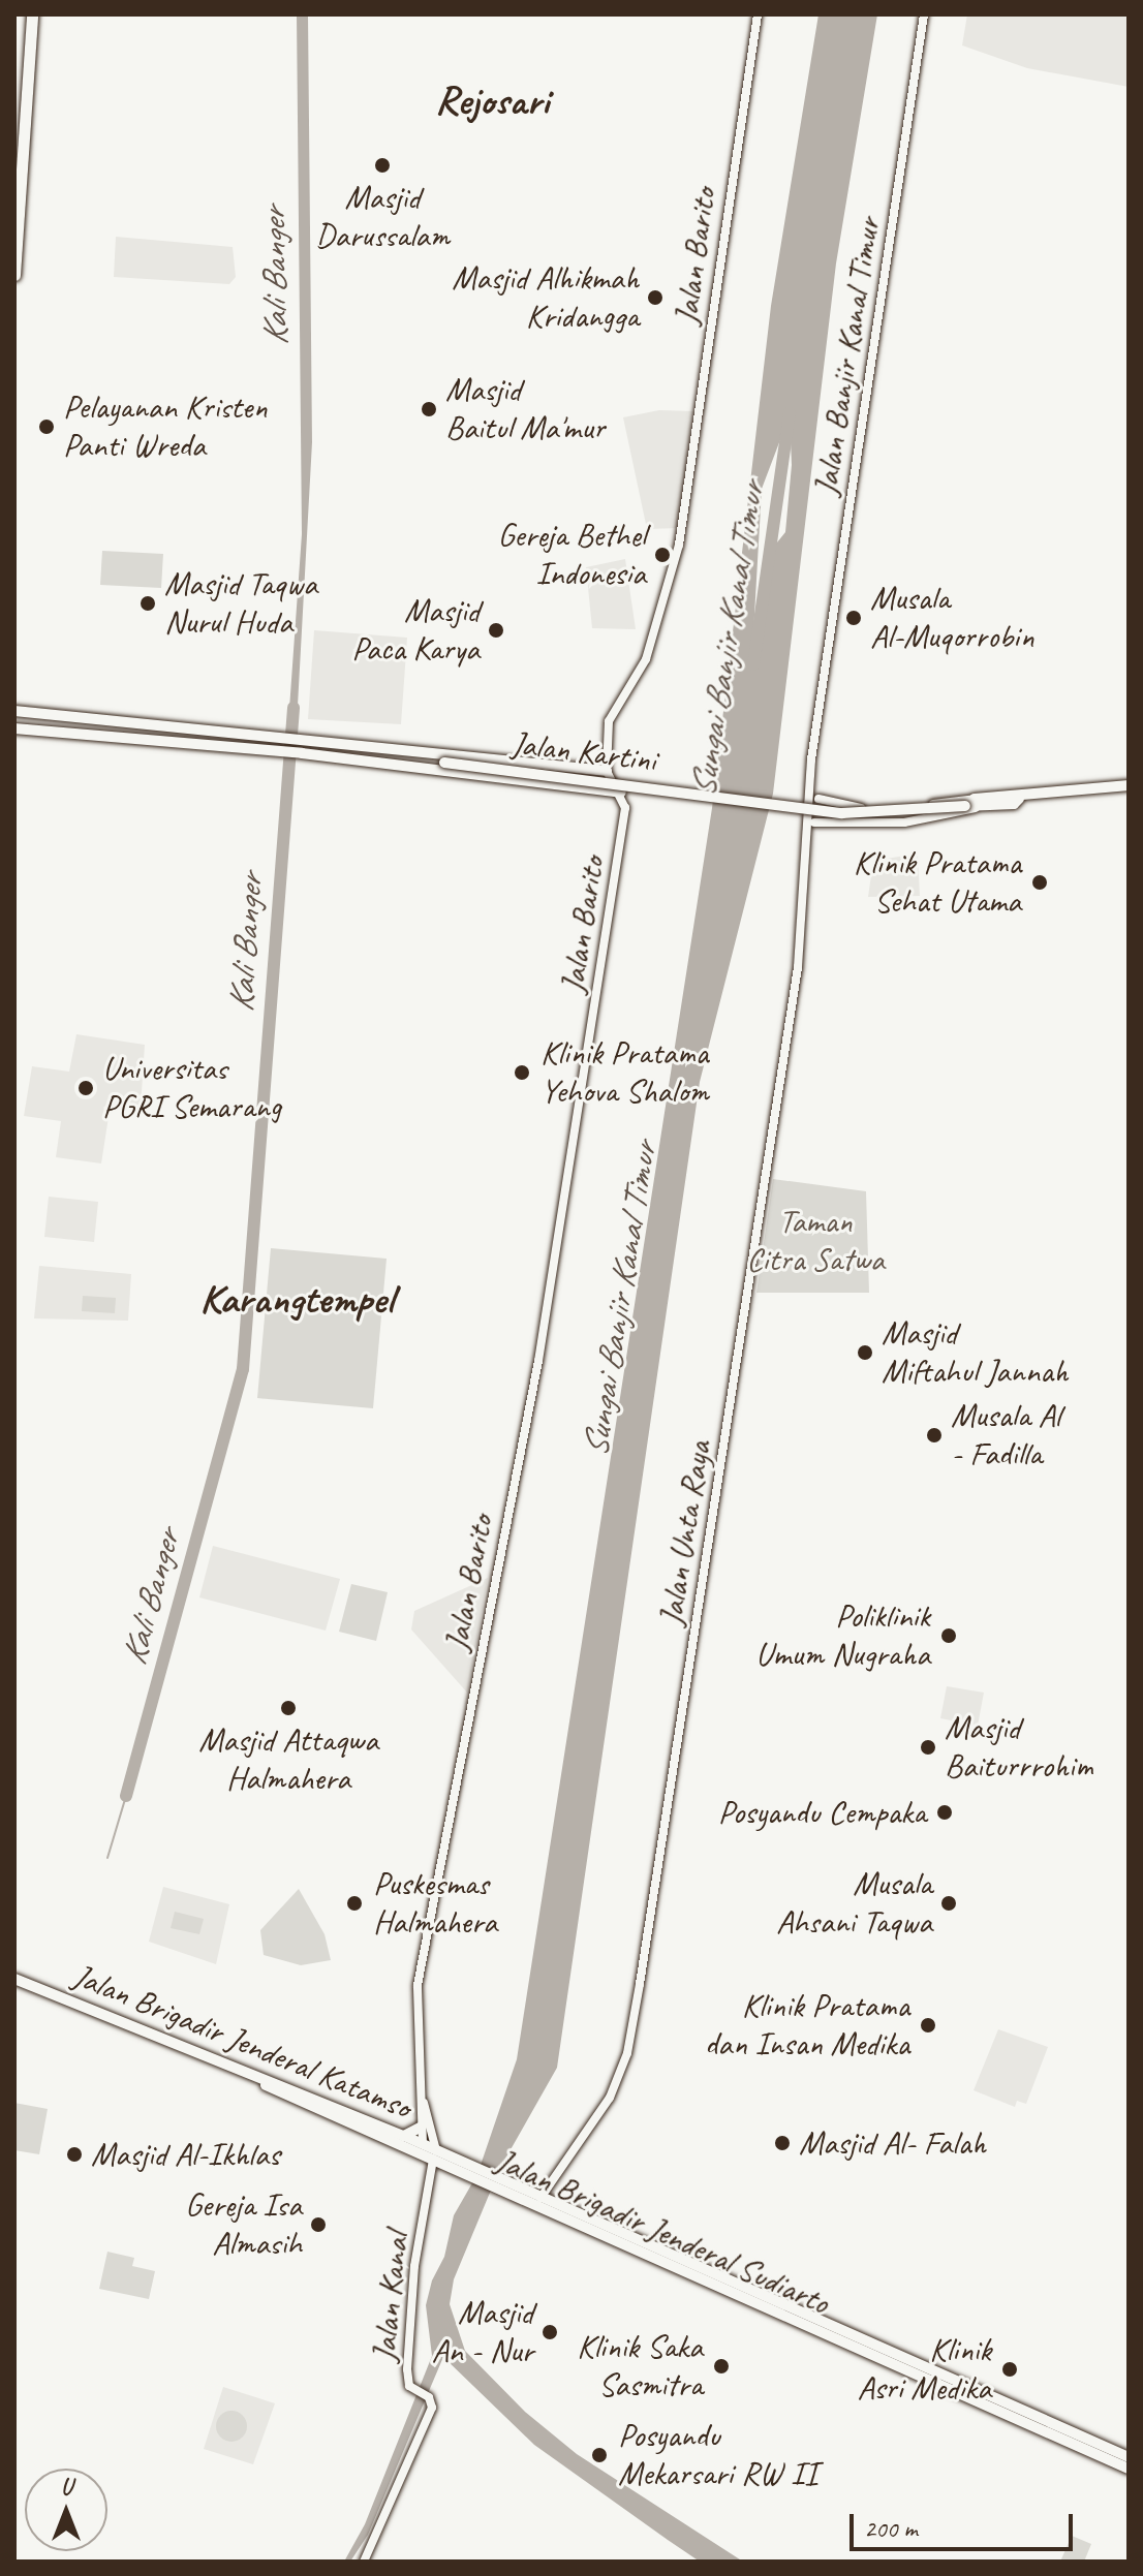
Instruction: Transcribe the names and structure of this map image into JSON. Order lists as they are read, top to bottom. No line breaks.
{"streets":{"main road":["Jalan Kartini","Jalan Brigadir Jenderal Katamso","Jalan Brigadir Jenderal Sudiarto"],"street":["Jalan Barito","Jalan Banjir Kanal Timur","Jalan Unta Raya","Jalan Kanal"]},"crossings":[["Jalan Barito","Jalan Kartini"],["Jalan Banjir Kanal Timur","Jalan Unta Raya"],["Jalan Unta Raya","Jalan Brigadir Jenderal Sudiarto"],["Jalan Brigadir Jenderal Katamso","Jalan Brigadir Jenderal Sudiarto"],["Jalan Brigadir Jenderal Katamso","Jalan Kanal"]],"districts":["Rejosari","Karangtempel"],"water":["Kali Banger","Sungai Banjir Kanal Timur"],"parks":["Taman Citra Satwa"],"places":["Masjid Darussalam","Masjid Alhikmah Kridangga","Masjid Baitul Ma'mur","Pelayanan Kristen Panti Wreda","Gereja Bethel Indonesia","Masjid Taqwa Nurul Huda","Musala Al-Muqorrobin","Masjid Paca Karya","Klinik Pratama Sehat Utama","Klinik Pratama Yehova Shalom","Universitas PGRI Semarang","Masjid Miftahul Jannah","Musala Al - Fadilla","Poliklinik Umum Nugraha","Masjid Attaqwa Halmahera","Masjid Baiturrrohim","Posyandu Cempaka","Puskesmas Halmahera","Musala Ahsani Taqwa","Klinik Pratama dan Insan Medika","Masjid Al- Falah","Masjid Al-Ikhlas","Gereja Isa Almasih","Masjid An - Nur","Klinik Saka Sasmitra","Klinik Asri Medika","Posyandu Mekarsari RW II"],"scale_bar":"200 m","north":"top"}
